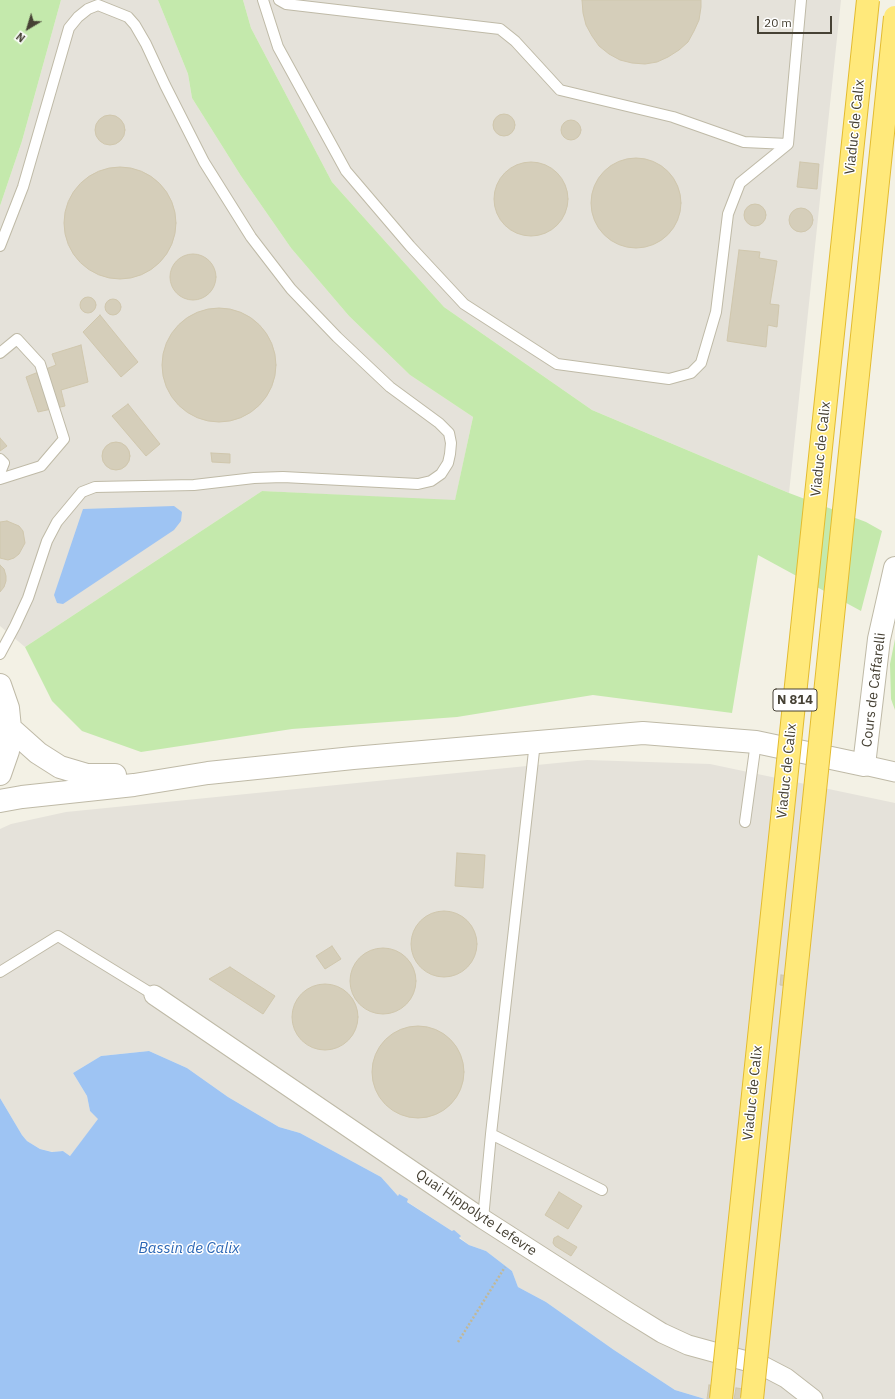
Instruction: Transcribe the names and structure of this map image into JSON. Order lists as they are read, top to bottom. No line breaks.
{"streets":{"highway":["Viaduc de Calix","N 814"],"street":["Cours de Caffarelli","Quai Hippolyte Lefevre"]},"water":["Bassin de Calix"],"scale_bar":"20 m","north":"bottom left"}
